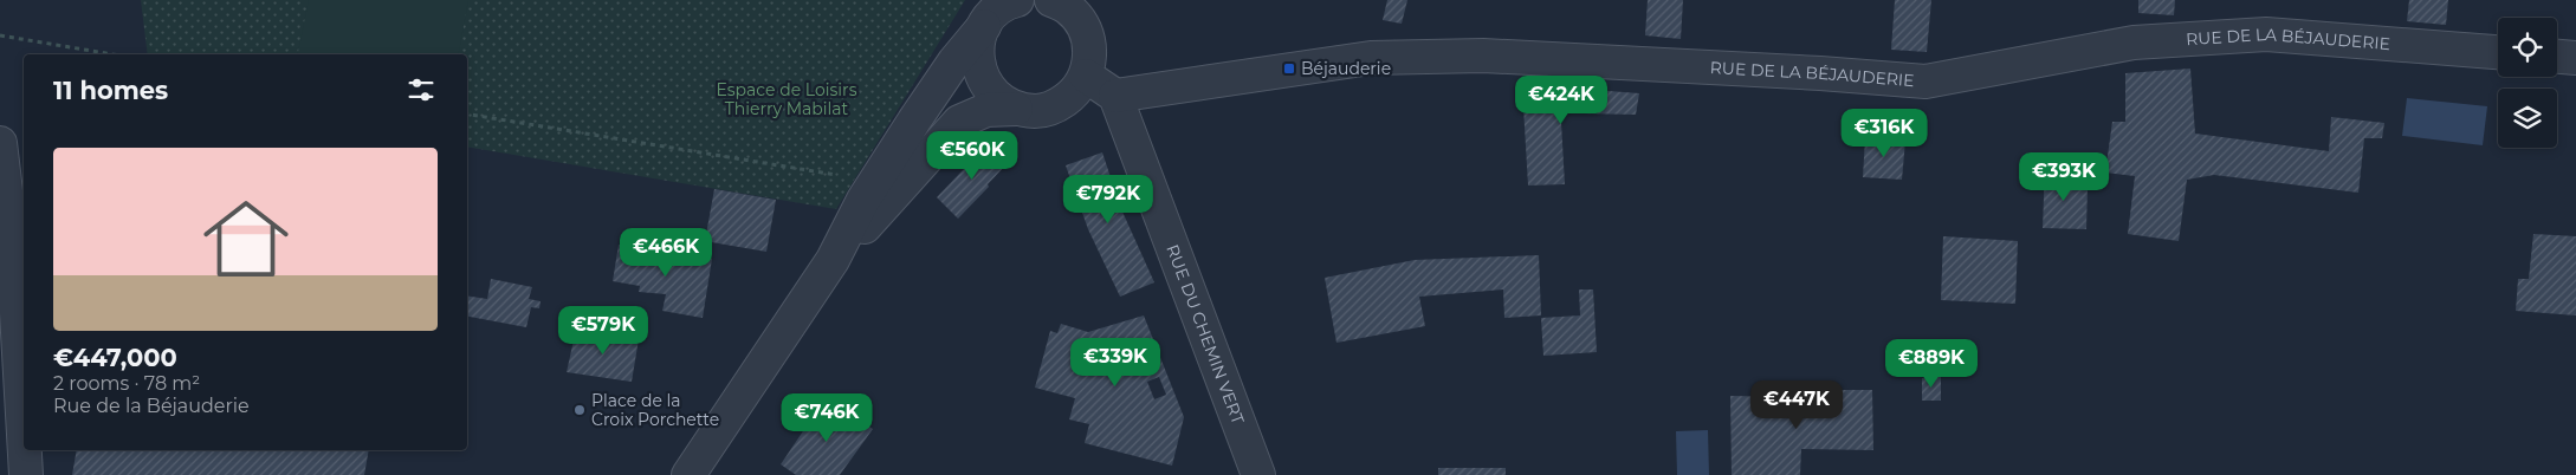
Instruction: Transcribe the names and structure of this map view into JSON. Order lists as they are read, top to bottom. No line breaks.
{"streets":{"street":["RUE DE LA BÉJAUDERIE","RUE DU CHEMIN VERT"]},"crossings":[["RUE DE LA BÉJAUDERIE","RUE DU CHEMIN VERT"]],"parks":["Espace de Loisirs Thierry Mabilat"],"places":{"transit":["Béjauderie"],"other":["Place de la Croix Porchette"]},"page":{"heading":"11 homes","price":["€424K","€316K","€560K","€393K","€792K","€466K","€579K","€339K","€889K","€447K","€746K"],"list":[{"name":"€447,000","note":"2 rooms · 78 m² · Rue de la Béjauderie"}]}}
